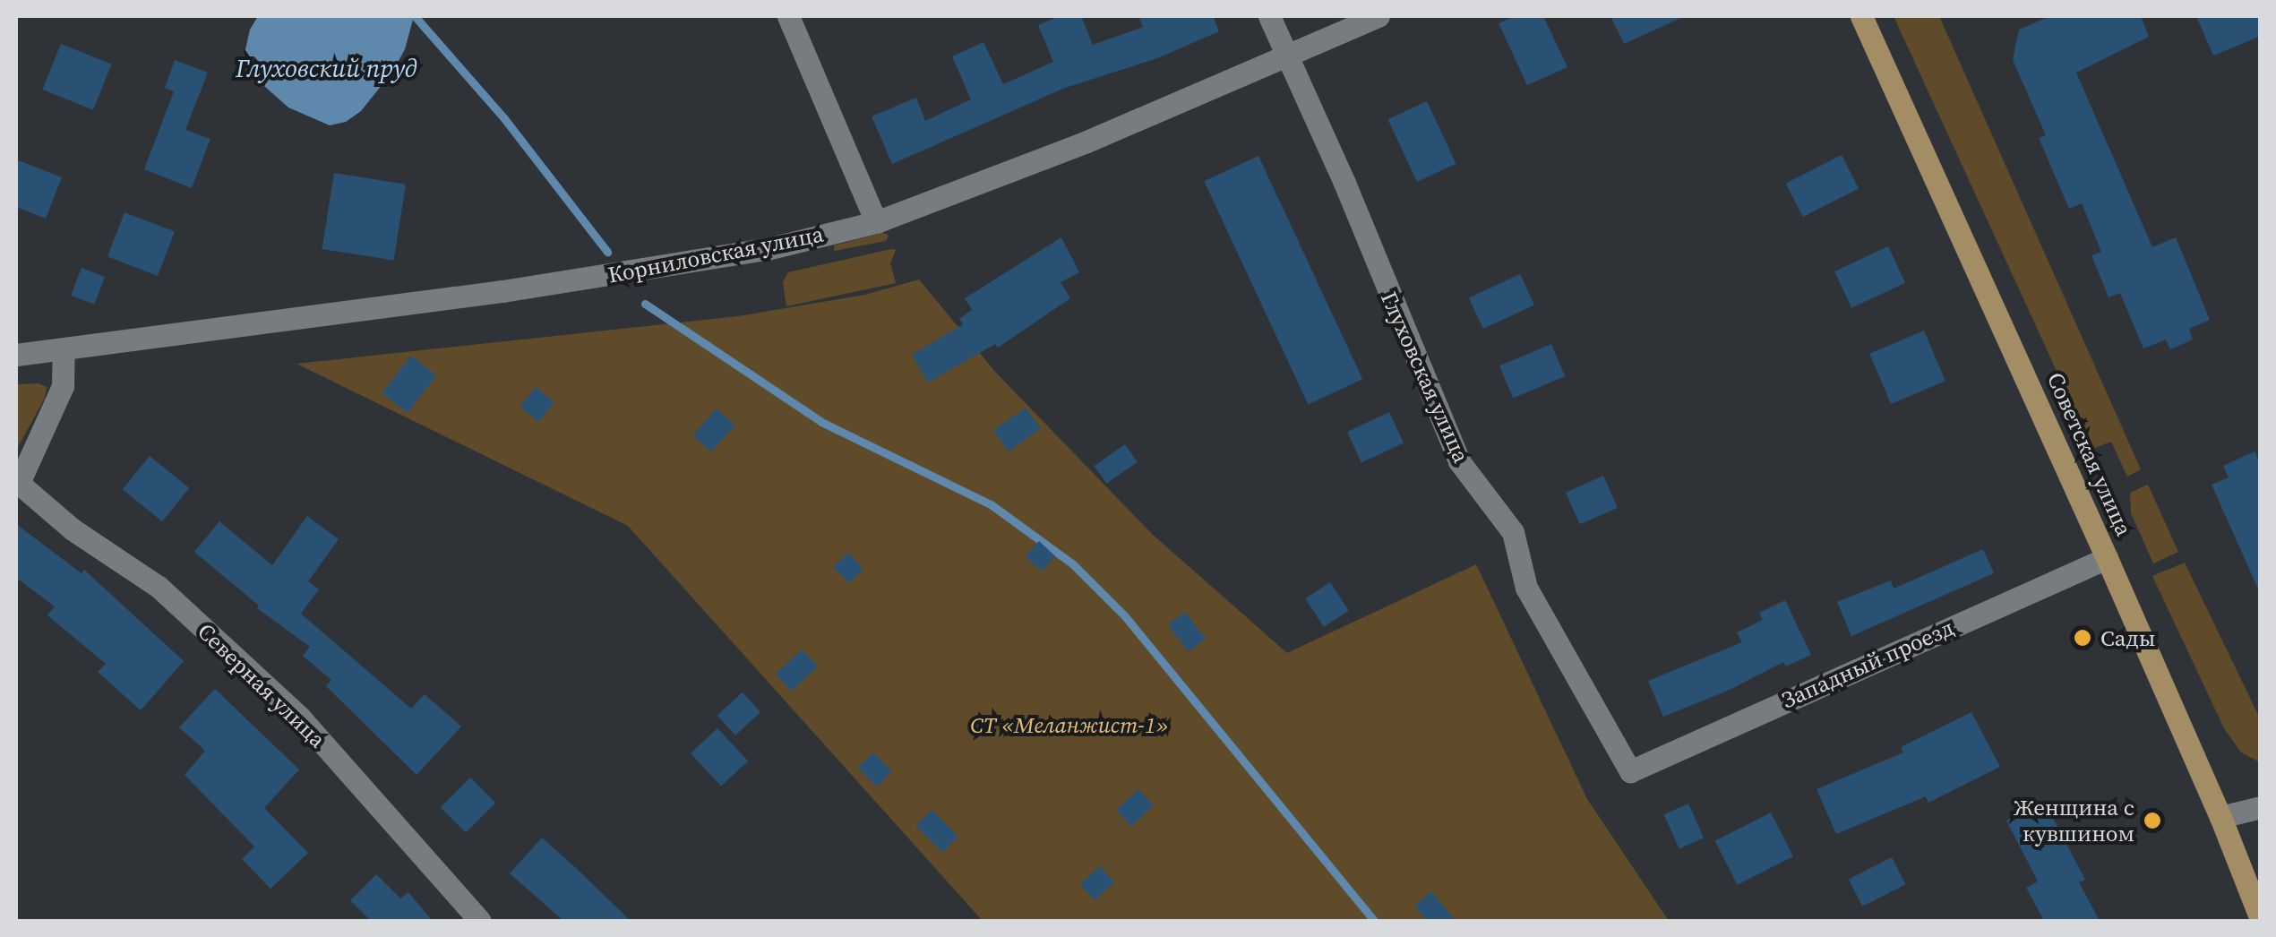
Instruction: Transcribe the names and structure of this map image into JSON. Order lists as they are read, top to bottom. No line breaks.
{"streets":{"main road":["Советская улица"],"street":["Корниловская улица","Глуховская улица","Западный проезд","Северная улица"]},"crossings":[["Корниловская улица","Глуховская улица"],["Глуховская улица","Западный проезд"],["Советская улица","Западный проезд"]],"water":["Глуховский пруд"],"parks":["СТ «Меланжист-1»"],"places":["Сады","Женщина с кувшином"]}
